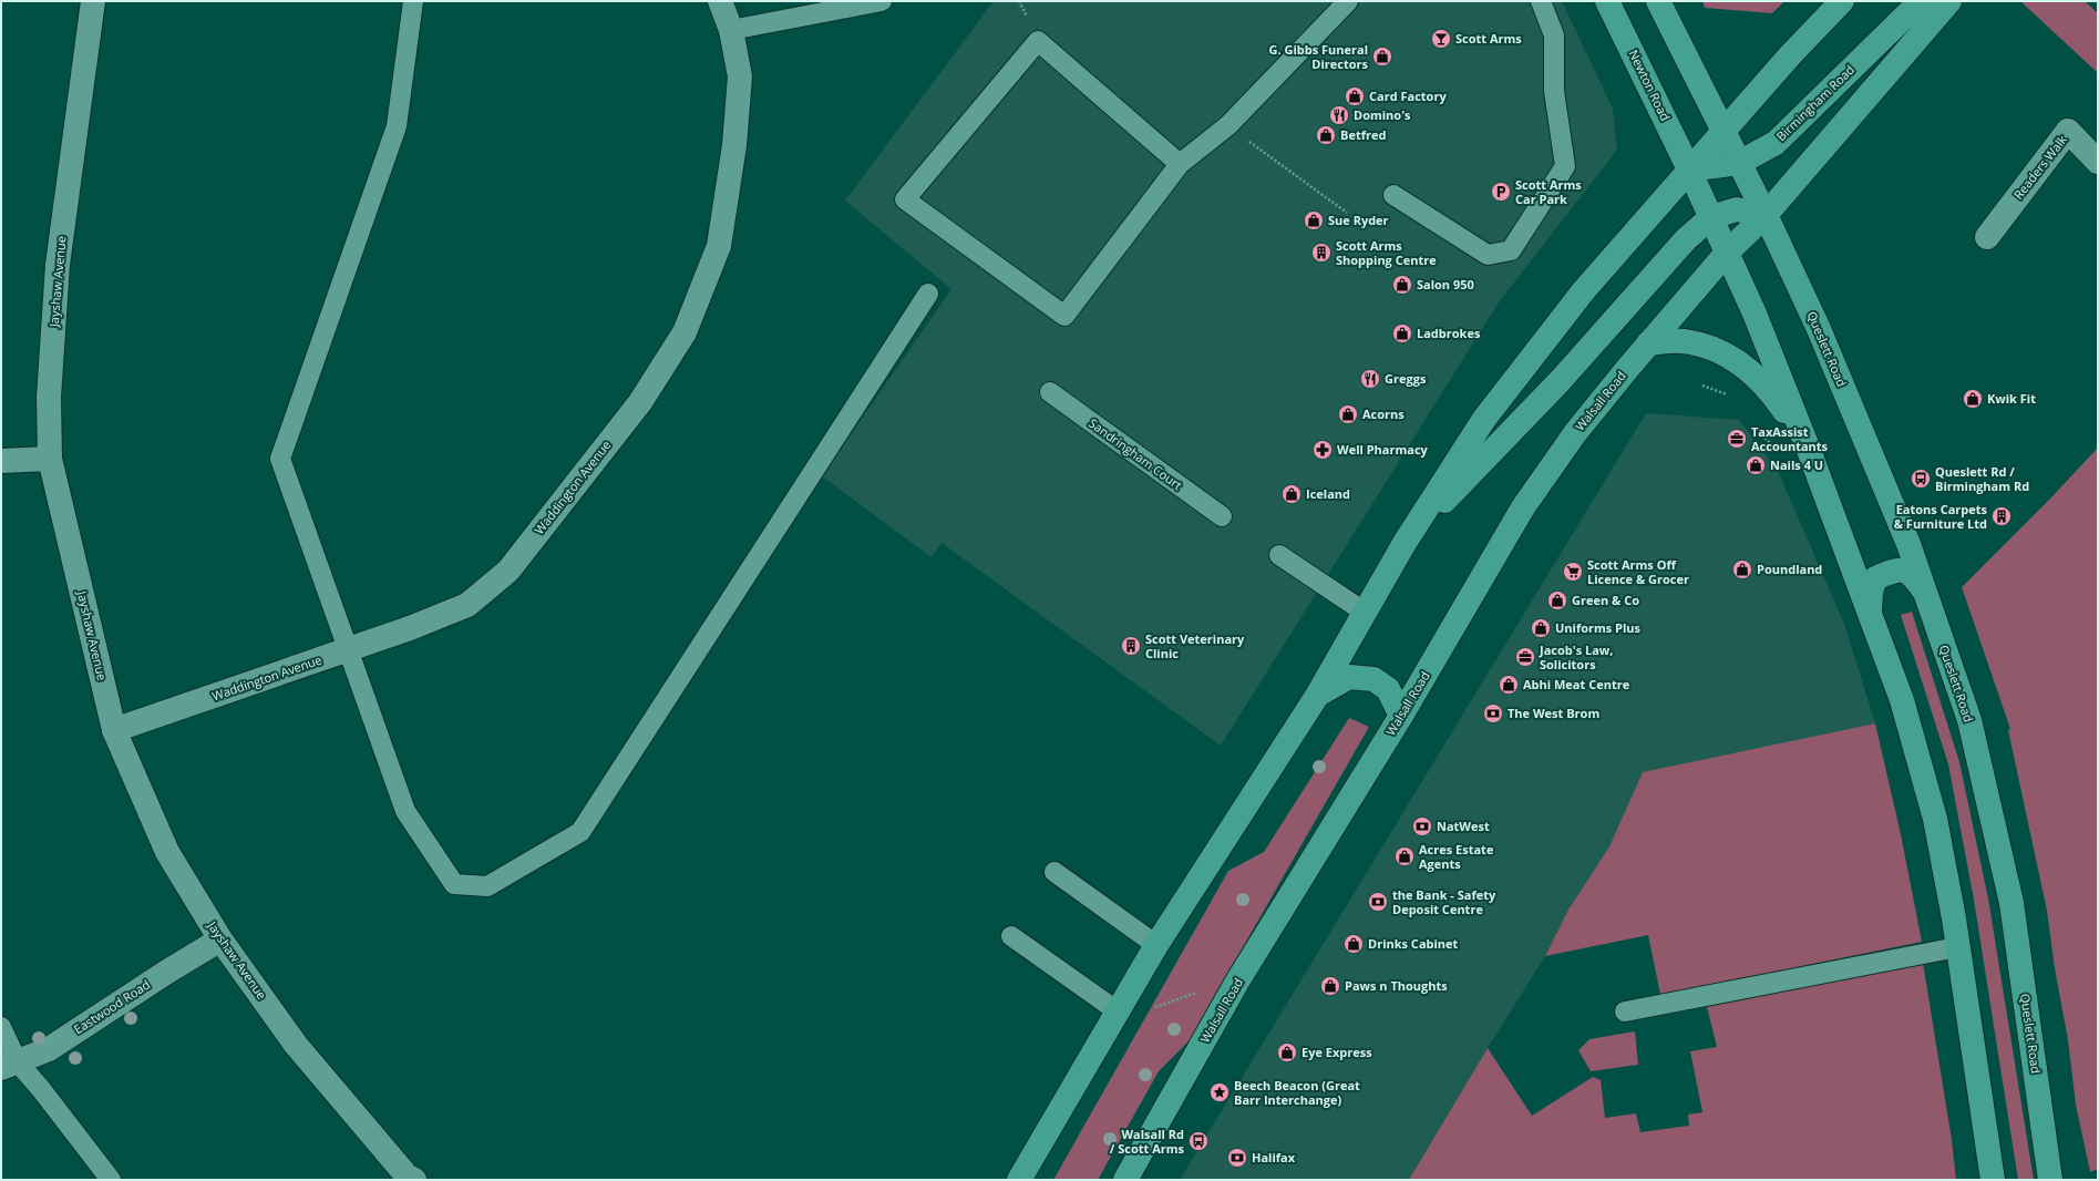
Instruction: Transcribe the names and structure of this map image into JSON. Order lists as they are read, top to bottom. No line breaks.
{"streets":{"highway":["Newton Road","Birmingham Road","Queslett Road","Walsall Road"],"street":["Readers Walk","Jayshaw Avenue","Waddington Avenue","Eastwood Road"],"lane":["Sandringham Court"]},"crossings":[["Newton Road","Birmingham Road"],["Newton Road","Walsall Road"],["Birmingham Road","Queslett Road"],["Jayshaw Avenue","Waddington Avenue"],["Jayshaw Avenue","Eastwood Road"],["Queslett Road","Walsall Road"]],"places":{"bar":["Scott Arms"],"shop":["G. Gibbs Funeral Directors","Card Factory","Betfred","Sue Ryder","Salon 950","Ladbrokes","Kwik Fit","Acorns","Nails 4 U","Iceland","Poundland","Green & Co","Uniforms Plus","Abhi Meat Centre","Acres Estate Agents","Drinks Cabinet","Paws n Thoughts","Eye Express"],"restaurant":["Domino's","Greggs"],"parking":["Scott Arms Car Park"],"building":["Scott Arms Shopping Centre","Eatons Carpets & Furniture Ltd","Scott Veterinary Clinic"],"office":["TaxAssist Accountants","Jacob's Law, Solicitors"],"pharmacy":["Well Pharmacy"],"bus stop":["Queslett Rd / Birmingham Rd","Walsall Rd / Scott Arms"],"supermarket":["Scott Arms Off Licence & Grocer"],"bank":["The West Brom","NatWest","the Bank - Safety Deposit Centre","Halifax"],"place":["Beech Beacon (Great Barr Interchange)"]}}
